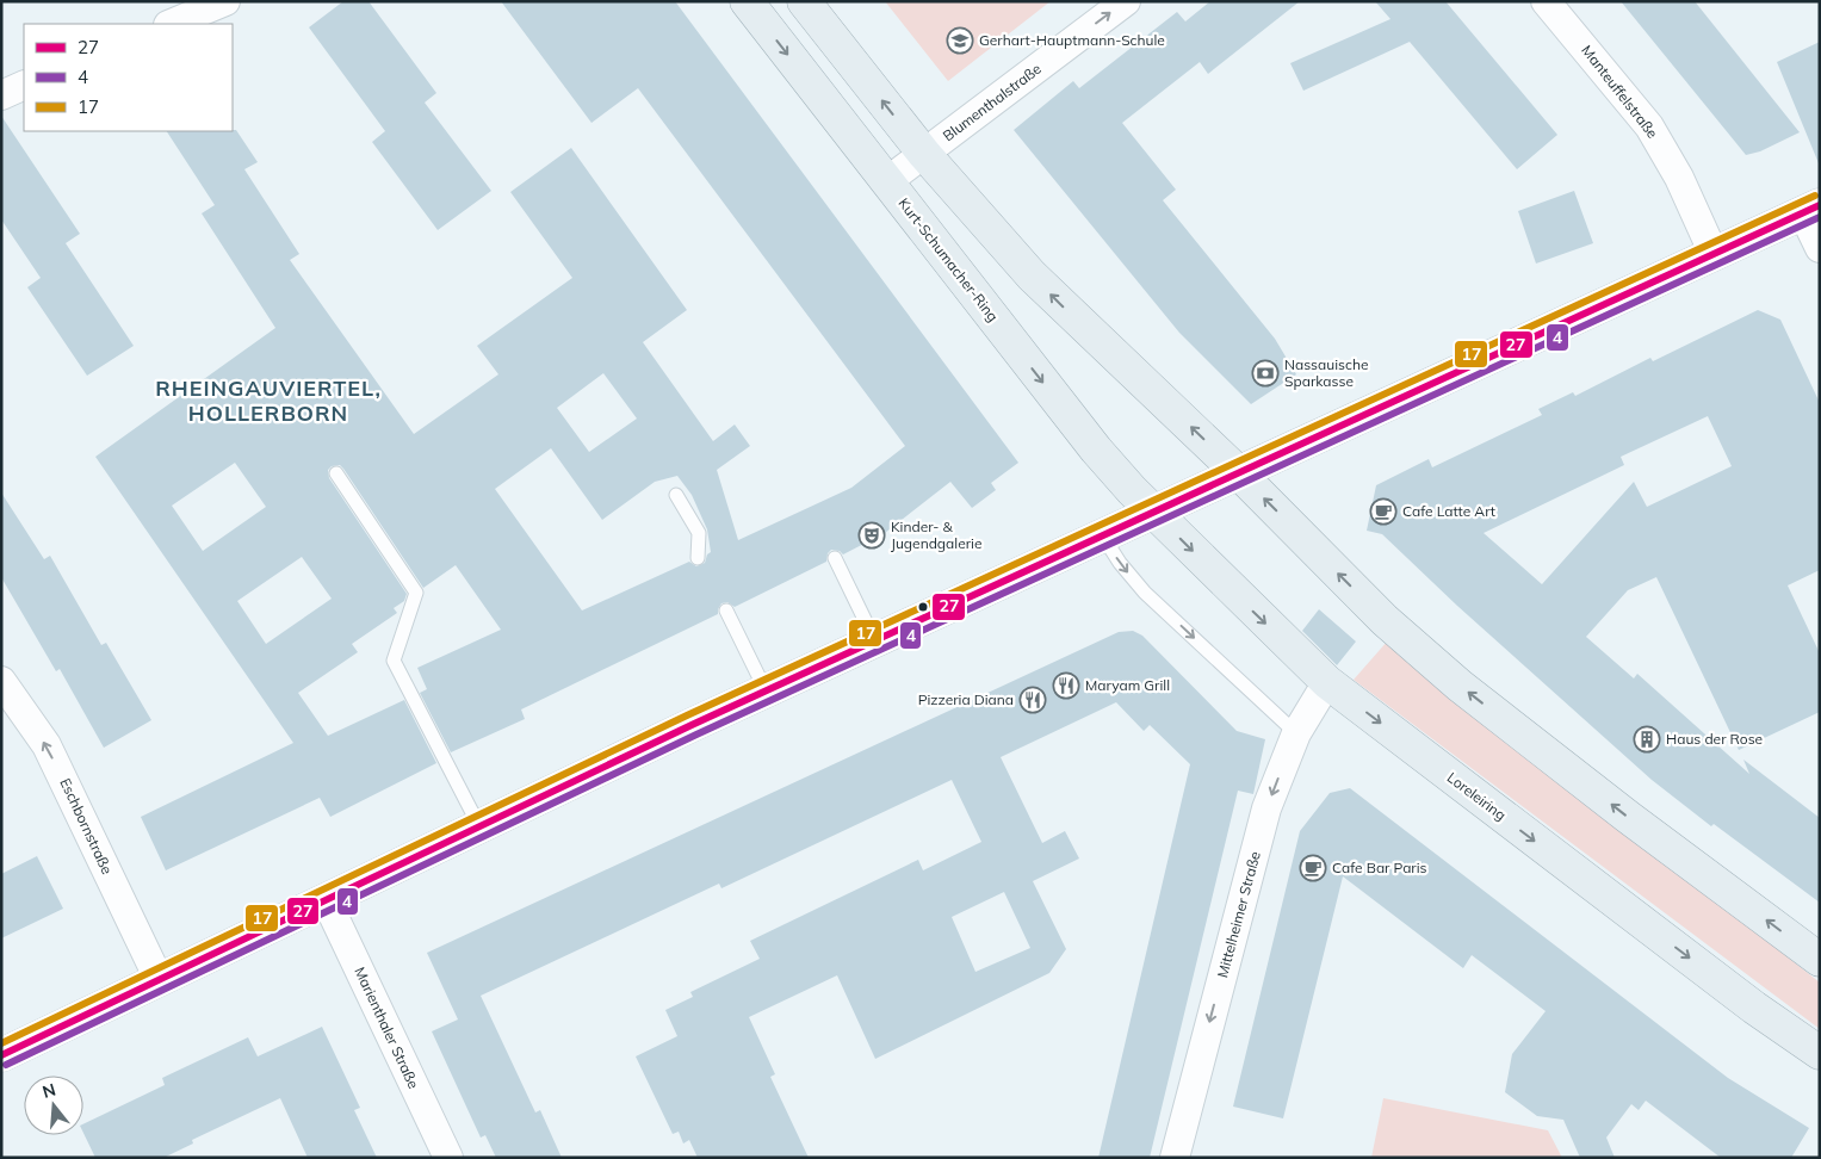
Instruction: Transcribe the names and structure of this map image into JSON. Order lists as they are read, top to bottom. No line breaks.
{"streets":{"main road":["Kurt-Schumacher-Ring","Loreleiring"],"street":["Manteuffelstraße","Blumenthalstraße","Eschbornstraße","Mittelheimer Straße","Marienthaler Straße"]},"crossings":[["Blumenthalstraße","Kurt-Schumacher-Ring"],["Kurt-Schumacher-Ring","Loreleiring"],["Loreleiring","Mittelheimer Straße"]],"one_way":["Blumenthalstraße","Eschbornstraße","Mittelheimer Straße"],"districts":["RHEINGAUVIERTEL, HOLLERBORN"],"places":{"school or university":["Gerhart-Hauptmann-Schule"],"bank":["Nassauische Sparkasse"],"cafe":["Cafe Latte Art","Cafe Bar Paris"],"theatre":["Kinder- & Jugendgalerie"],"restaurant":["Maryam Grill","Pizzeria Diana"],"building":["Haus der Rose"]},"lines":["transit line 17","transit line 27","transit line 4"],"legend":["27","4","17"],"north":"top"}
